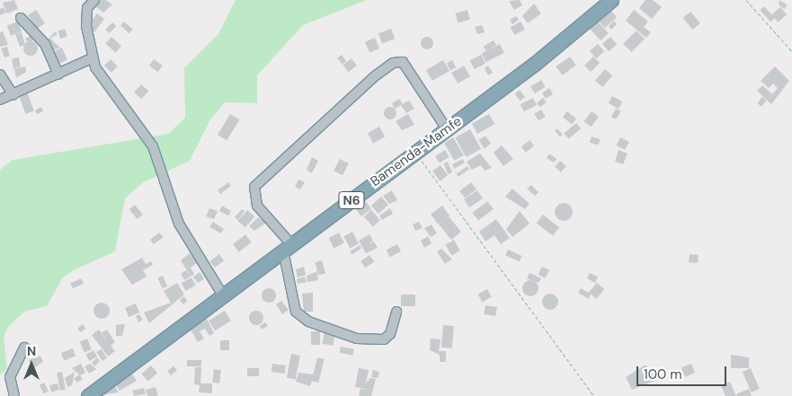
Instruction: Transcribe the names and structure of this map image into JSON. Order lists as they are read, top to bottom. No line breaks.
{"streets":{"highway":["Bamenda-Mamfe","N6"]},"scale_bar":"100 m","north":"top"}
